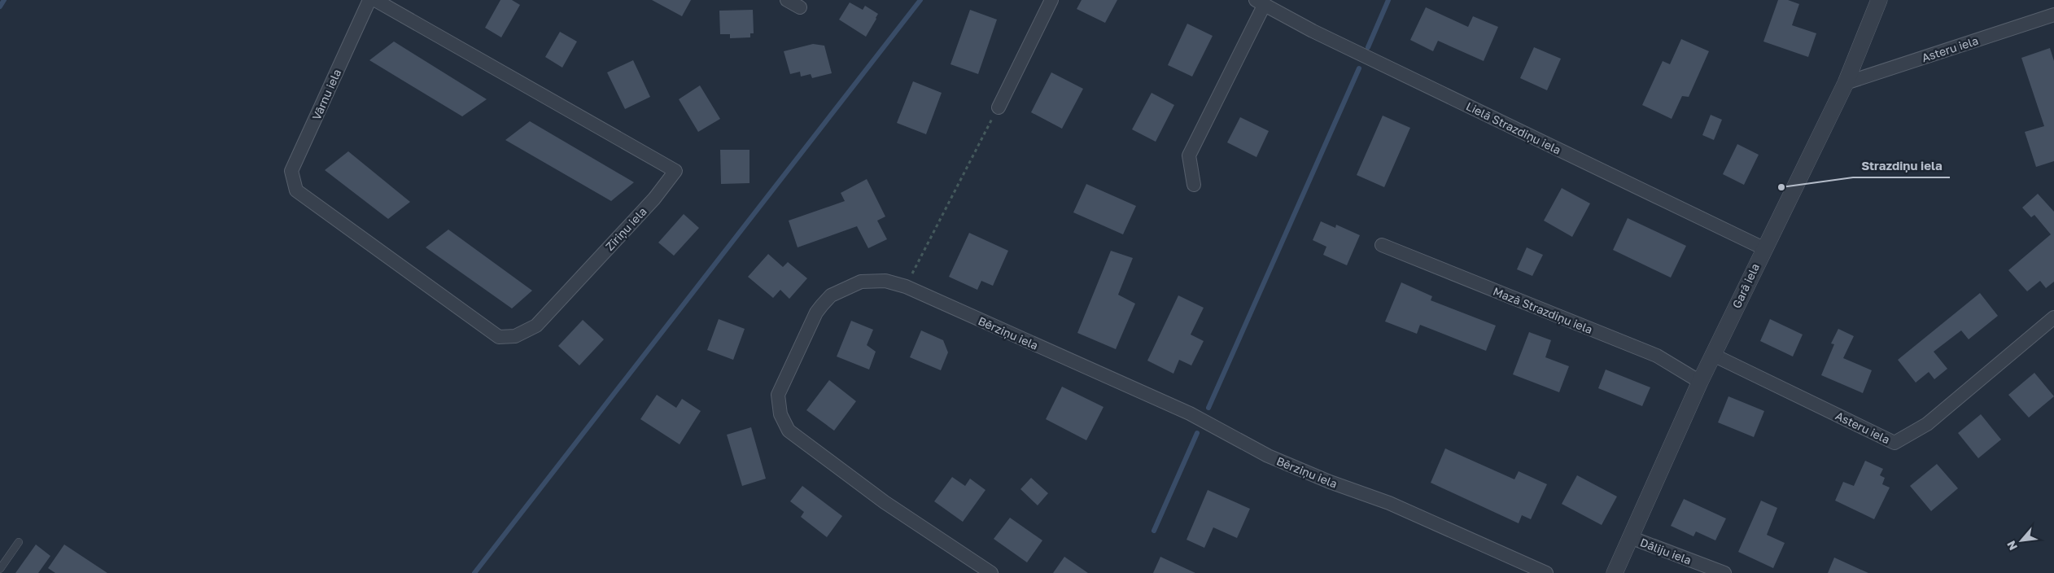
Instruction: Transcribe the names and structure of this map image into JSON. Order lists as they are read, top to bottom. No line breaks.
{"streets":{"street":["Asteru iela","Vārnu iela","Lielā Strazdiņu iela","Zīriņu iela","Garā iela","Mazā Strazdiņu iela","Bērziņu iela","Dāliju iela"]},"crossings":[["Asteru iela","Garā iela"],["Vārnu iela","Zīriņu iela"],["Lielā Strazdiņu iela","Garā iela"],["Garā iela","Mazā Strazdiņu iela"],["Garā iela","Dāliju iela"]],"places":["Strazdiņu iela"],"north":"bottom left"}
